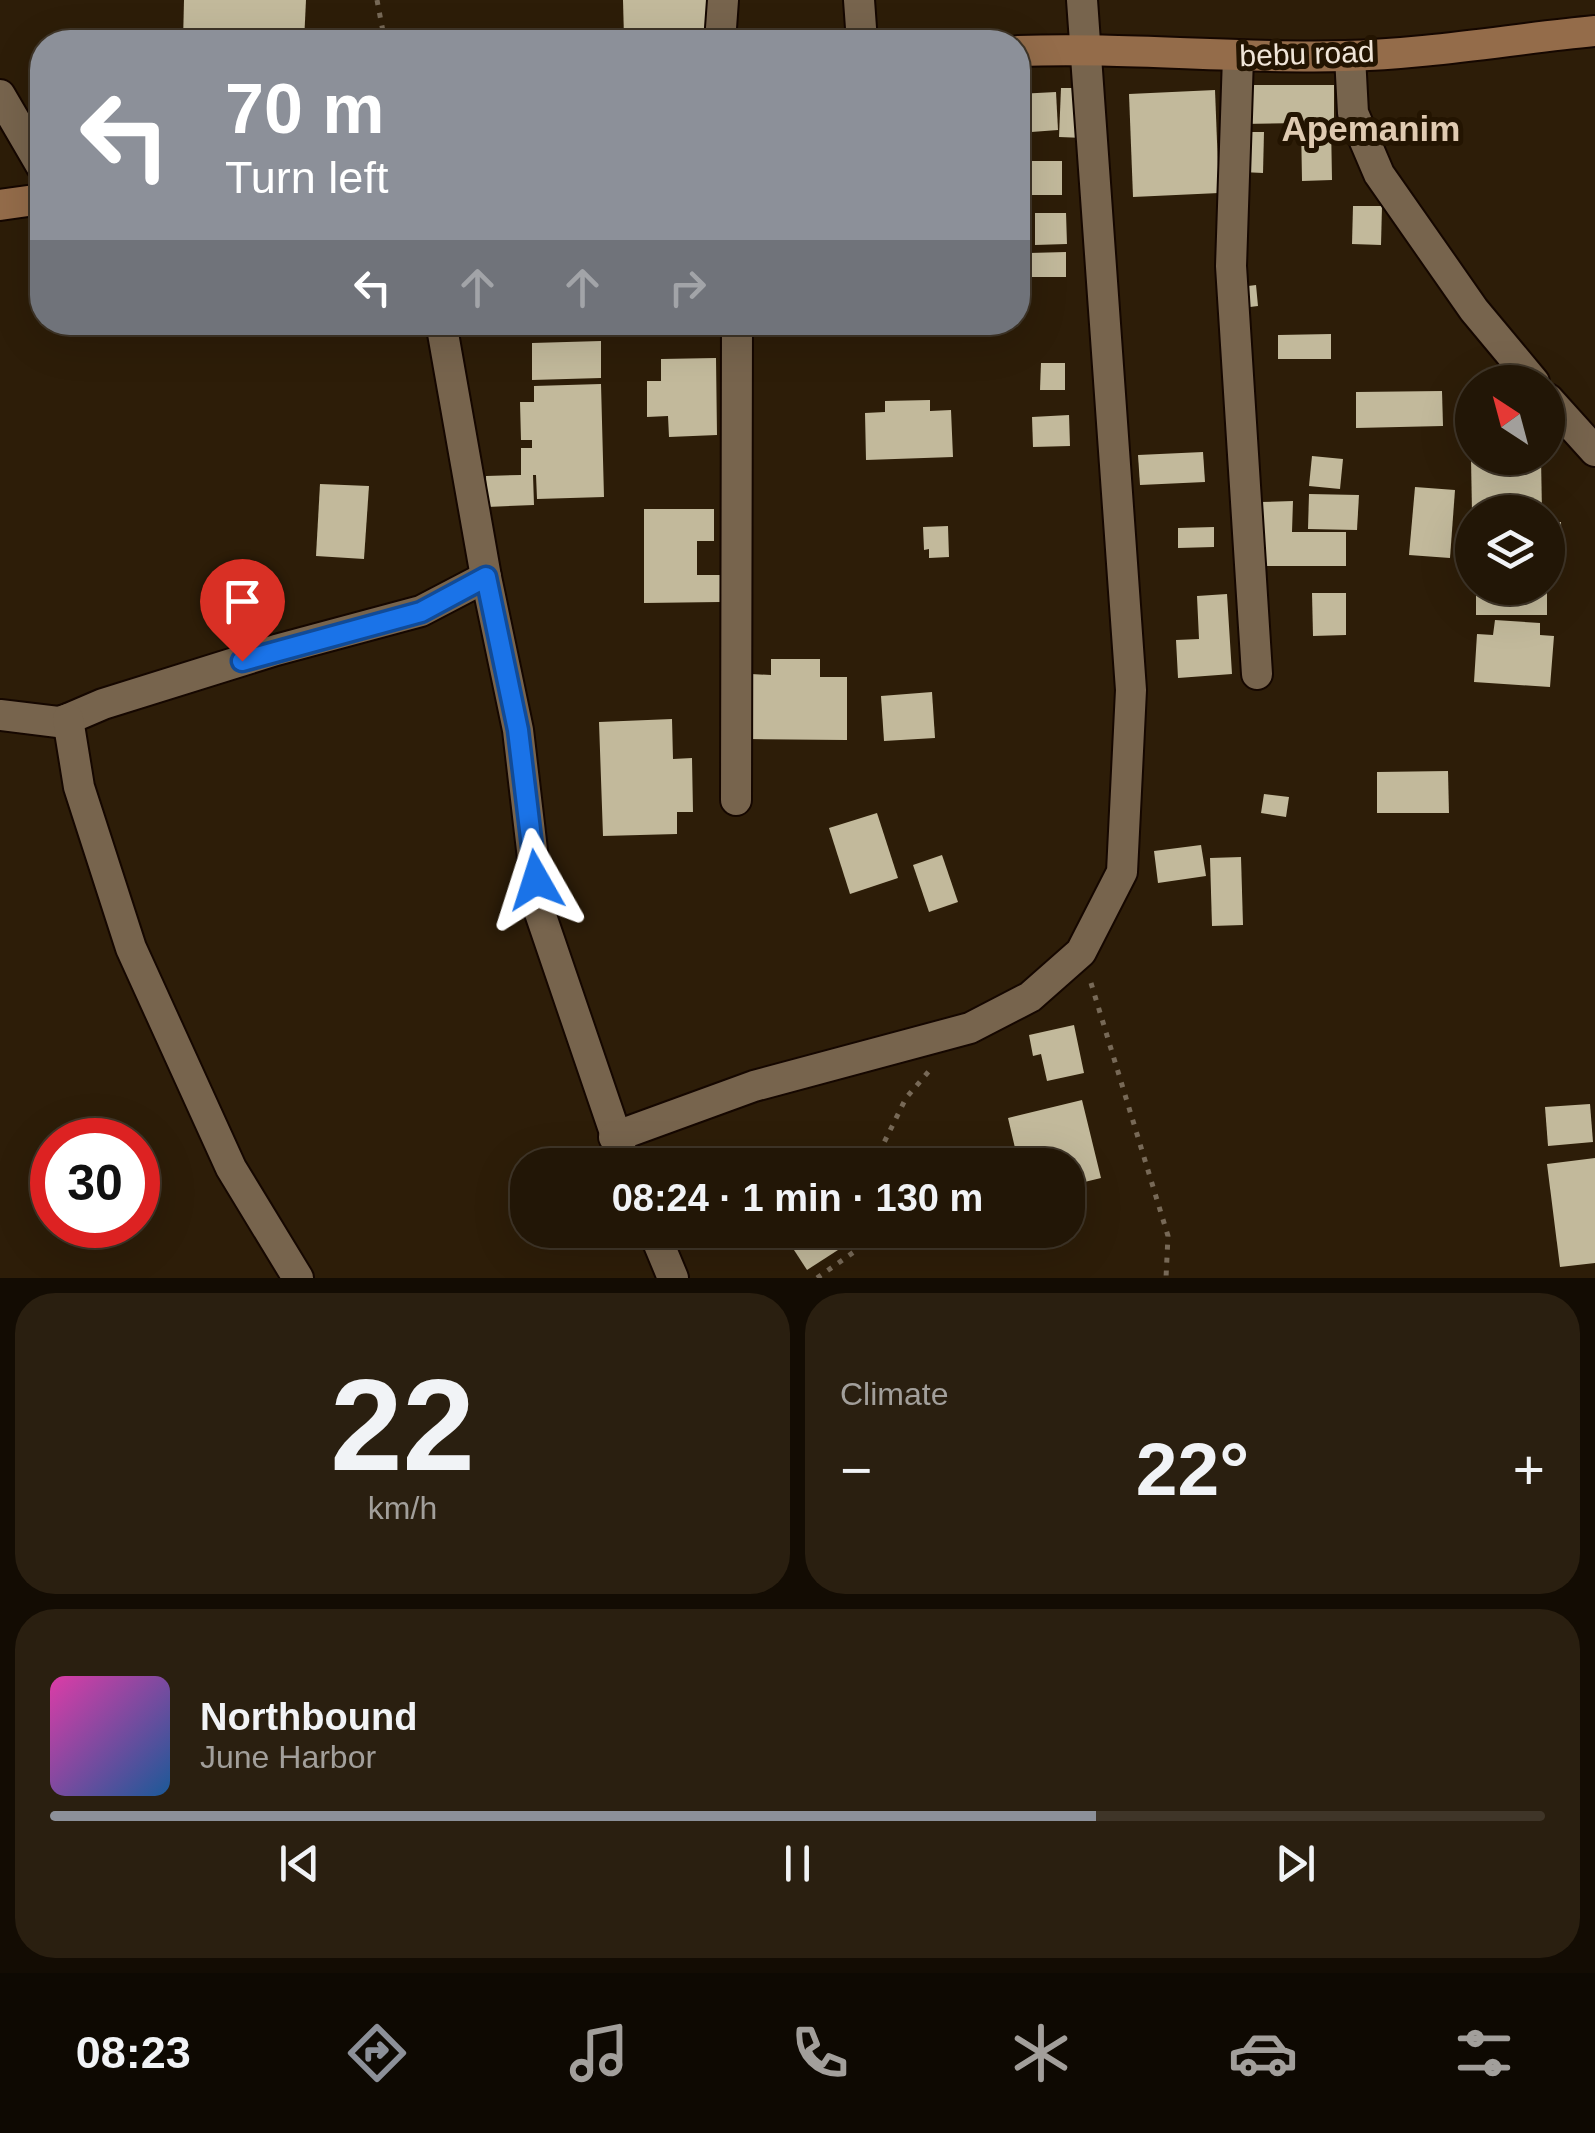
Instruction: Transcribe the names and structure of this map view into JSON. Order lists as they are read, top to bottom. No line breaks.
{"streets":{"street":["bebu road"]},"districts":["Apemanim"],"north":"top left","page":{"turn":["70 m","Turn left"],"limit":"30","trip":"08:24 · 1 min · 130 m","tile":[["22","km/h"],"Climate"],"heat":["−","22°","+"],"song":["Northbound","June Harbor"],"tabs":"08:23"}}
